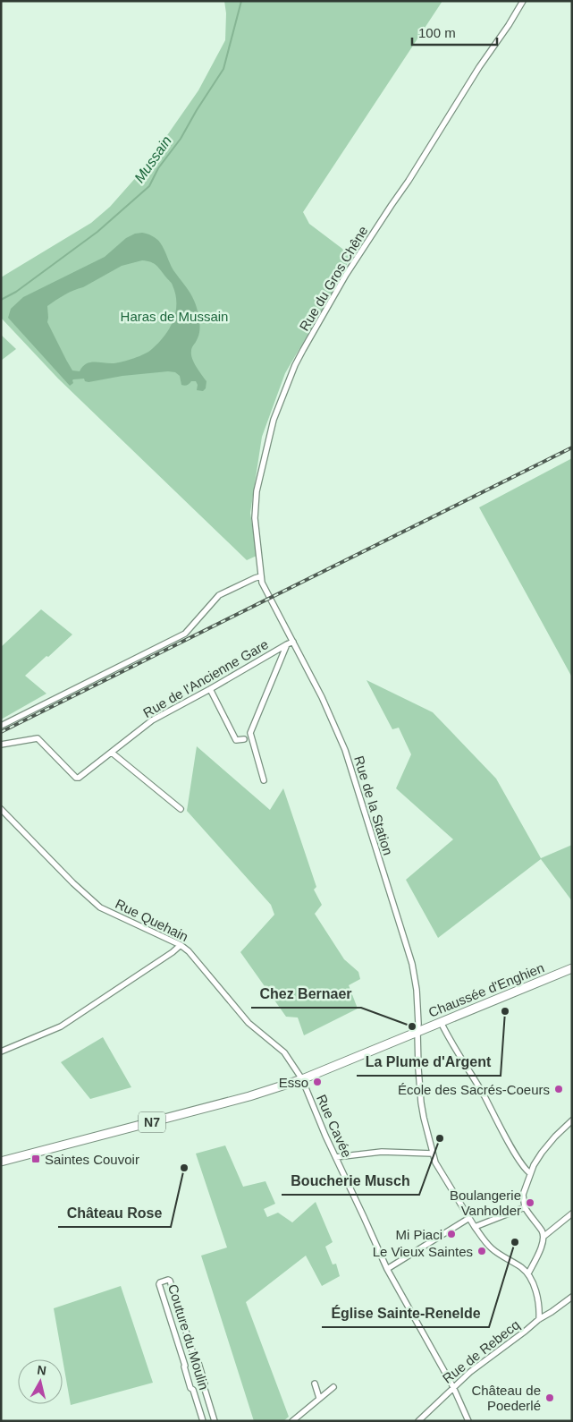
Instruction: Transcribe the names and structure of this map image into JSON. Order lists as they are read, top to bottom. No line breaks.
{"streets":{"main road":["Chaussée d'Enghien","N7"],"street":["Rue du Gros Chêne","Rue de l'Ancienne Gare","Rue de la Station","Rue Quehain","Rue Cavée","Couture du Moulin","Rue de Rebecq"]},"crossings":[["Rue du Gros Chêne","Rue de la Station"],["Rue de l'Ancienne Gare","Rue de la Station"],["Rue de la Station","Chaussée d'Enghien"],["Rue Quehain","Chaussée d'Enghien"],["Rue Quehain","Rue Cavée"],["Chaussée d'Enghien","Rue Cavée"],["Rue Cavée","Rue de Rebecq"]],"water":["Mussain"],"parks":["Haras de Mussain"],"places":{"other":["La Plume d'Argent","Chez Bernaer","Esso","École des Sacrés-Coeurs","Boucherie Musch","Château Rose","Boulangerie Vanholder","Mi Piaci","Église Sainte-Renelde","Le Vieux Saintes","Château de Poederlé"],"transit":["Saintes Couvoir"]},"scale_bar":"100 m","north":"top"}
